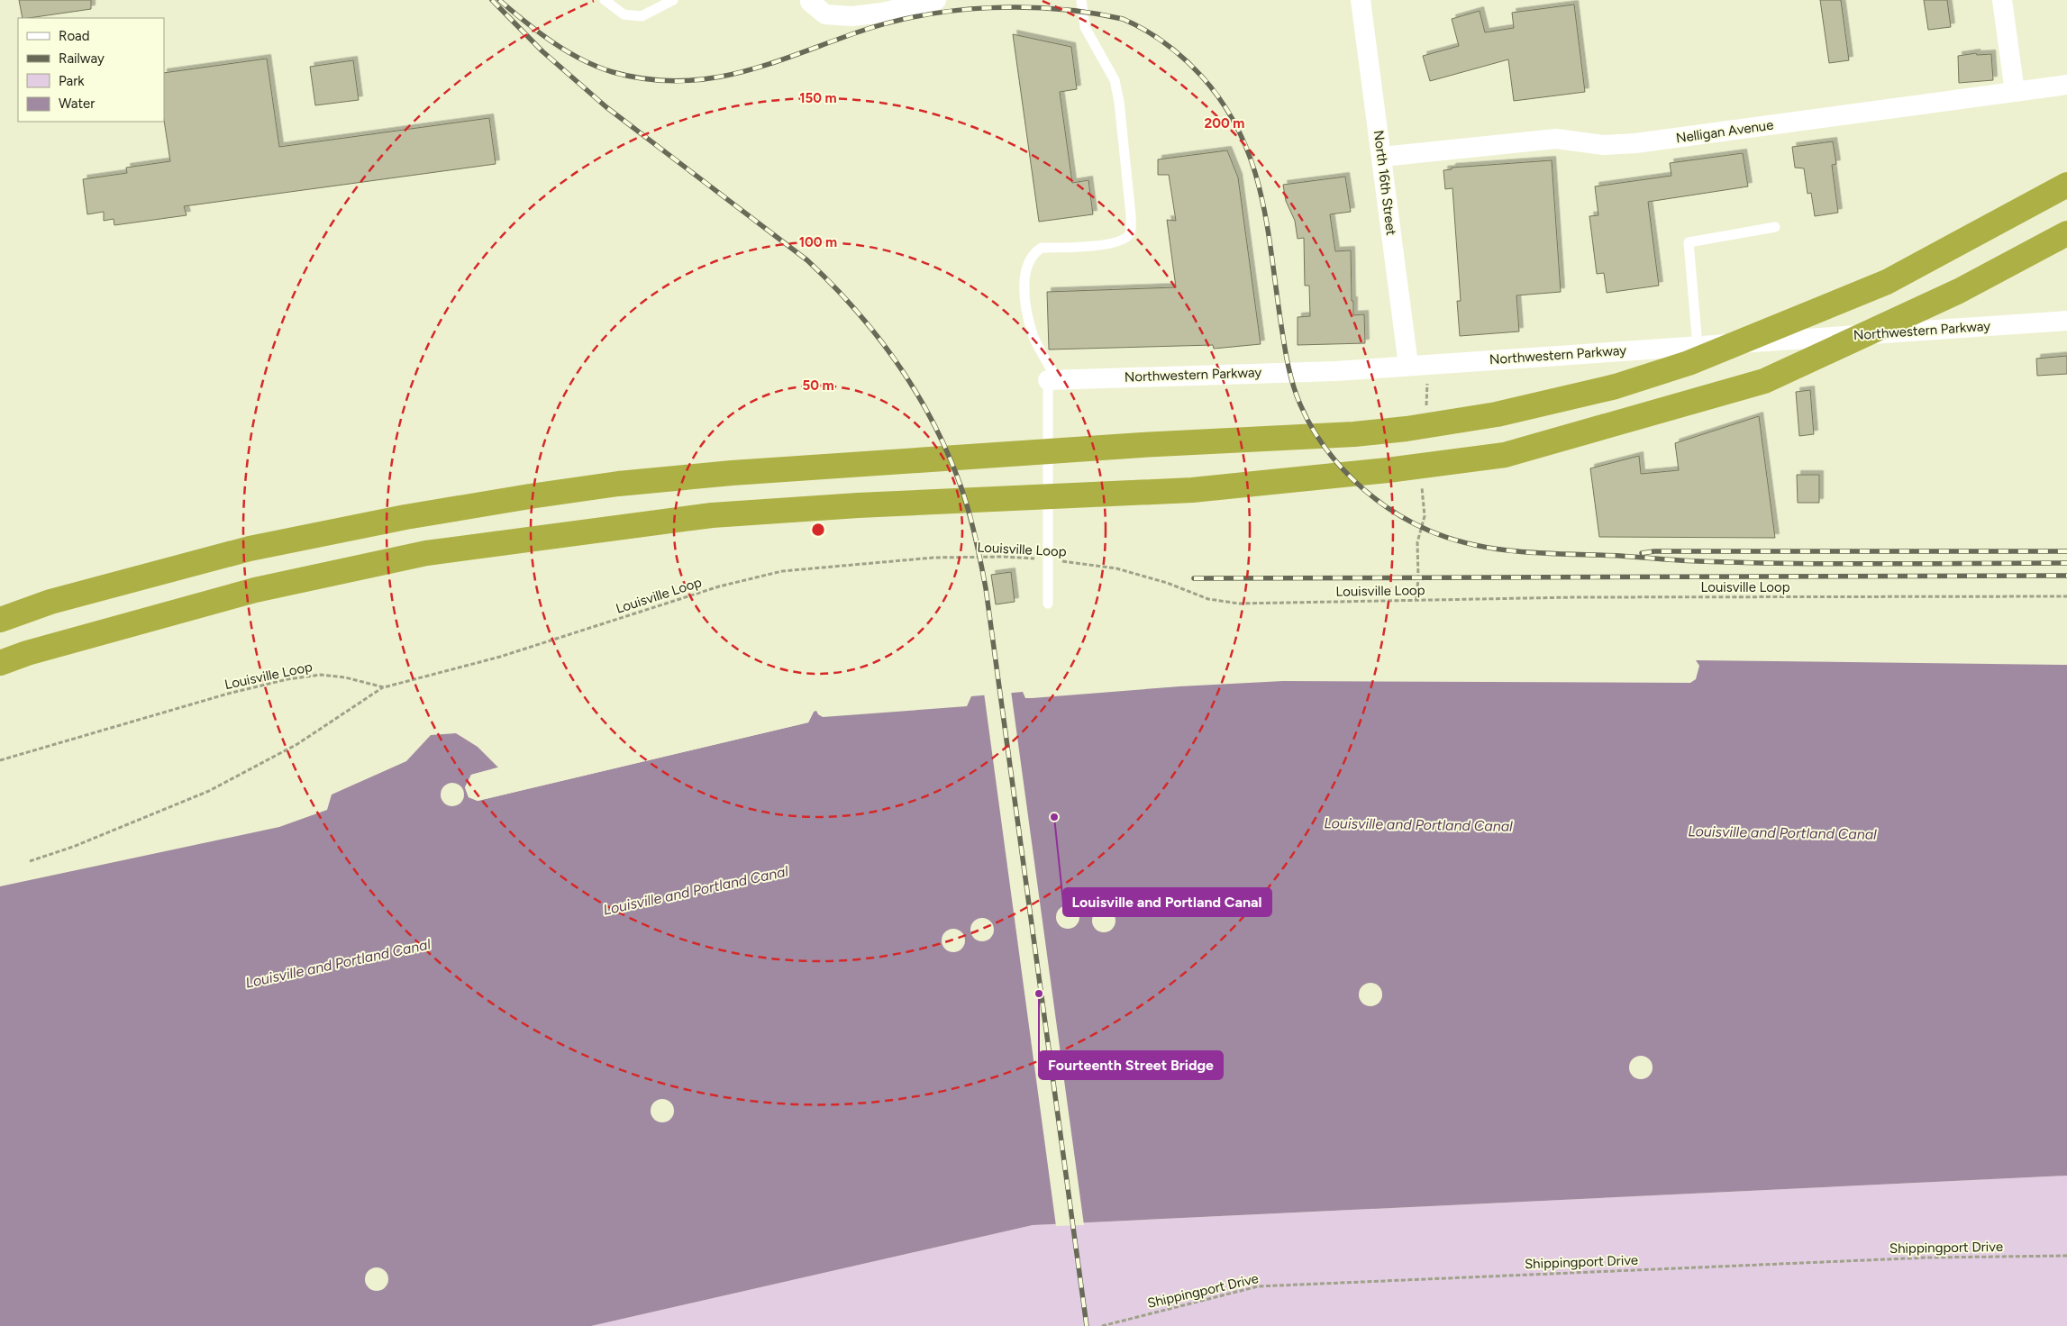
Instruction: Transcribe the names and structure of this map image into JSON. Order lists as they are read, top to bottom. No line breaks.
{"streets":{"street":["Nelligan Avenue","North 16th Street","Northwestern Parkway"],"path":["Louisville Loop","Shippingport Drive"]},"crossings":[["Nelligan Avenue","North 16th Street"],["North 16th Street","Northwestern Parkway"]],"water":["Louisville and Portland Canal"],"places":["Louisville and Portland Canal","Fourteenth Street Bridge"],"legend":["Road","Railway","Park","Water"],"rings":["150 m","200 m","100 m","50 m"]}
